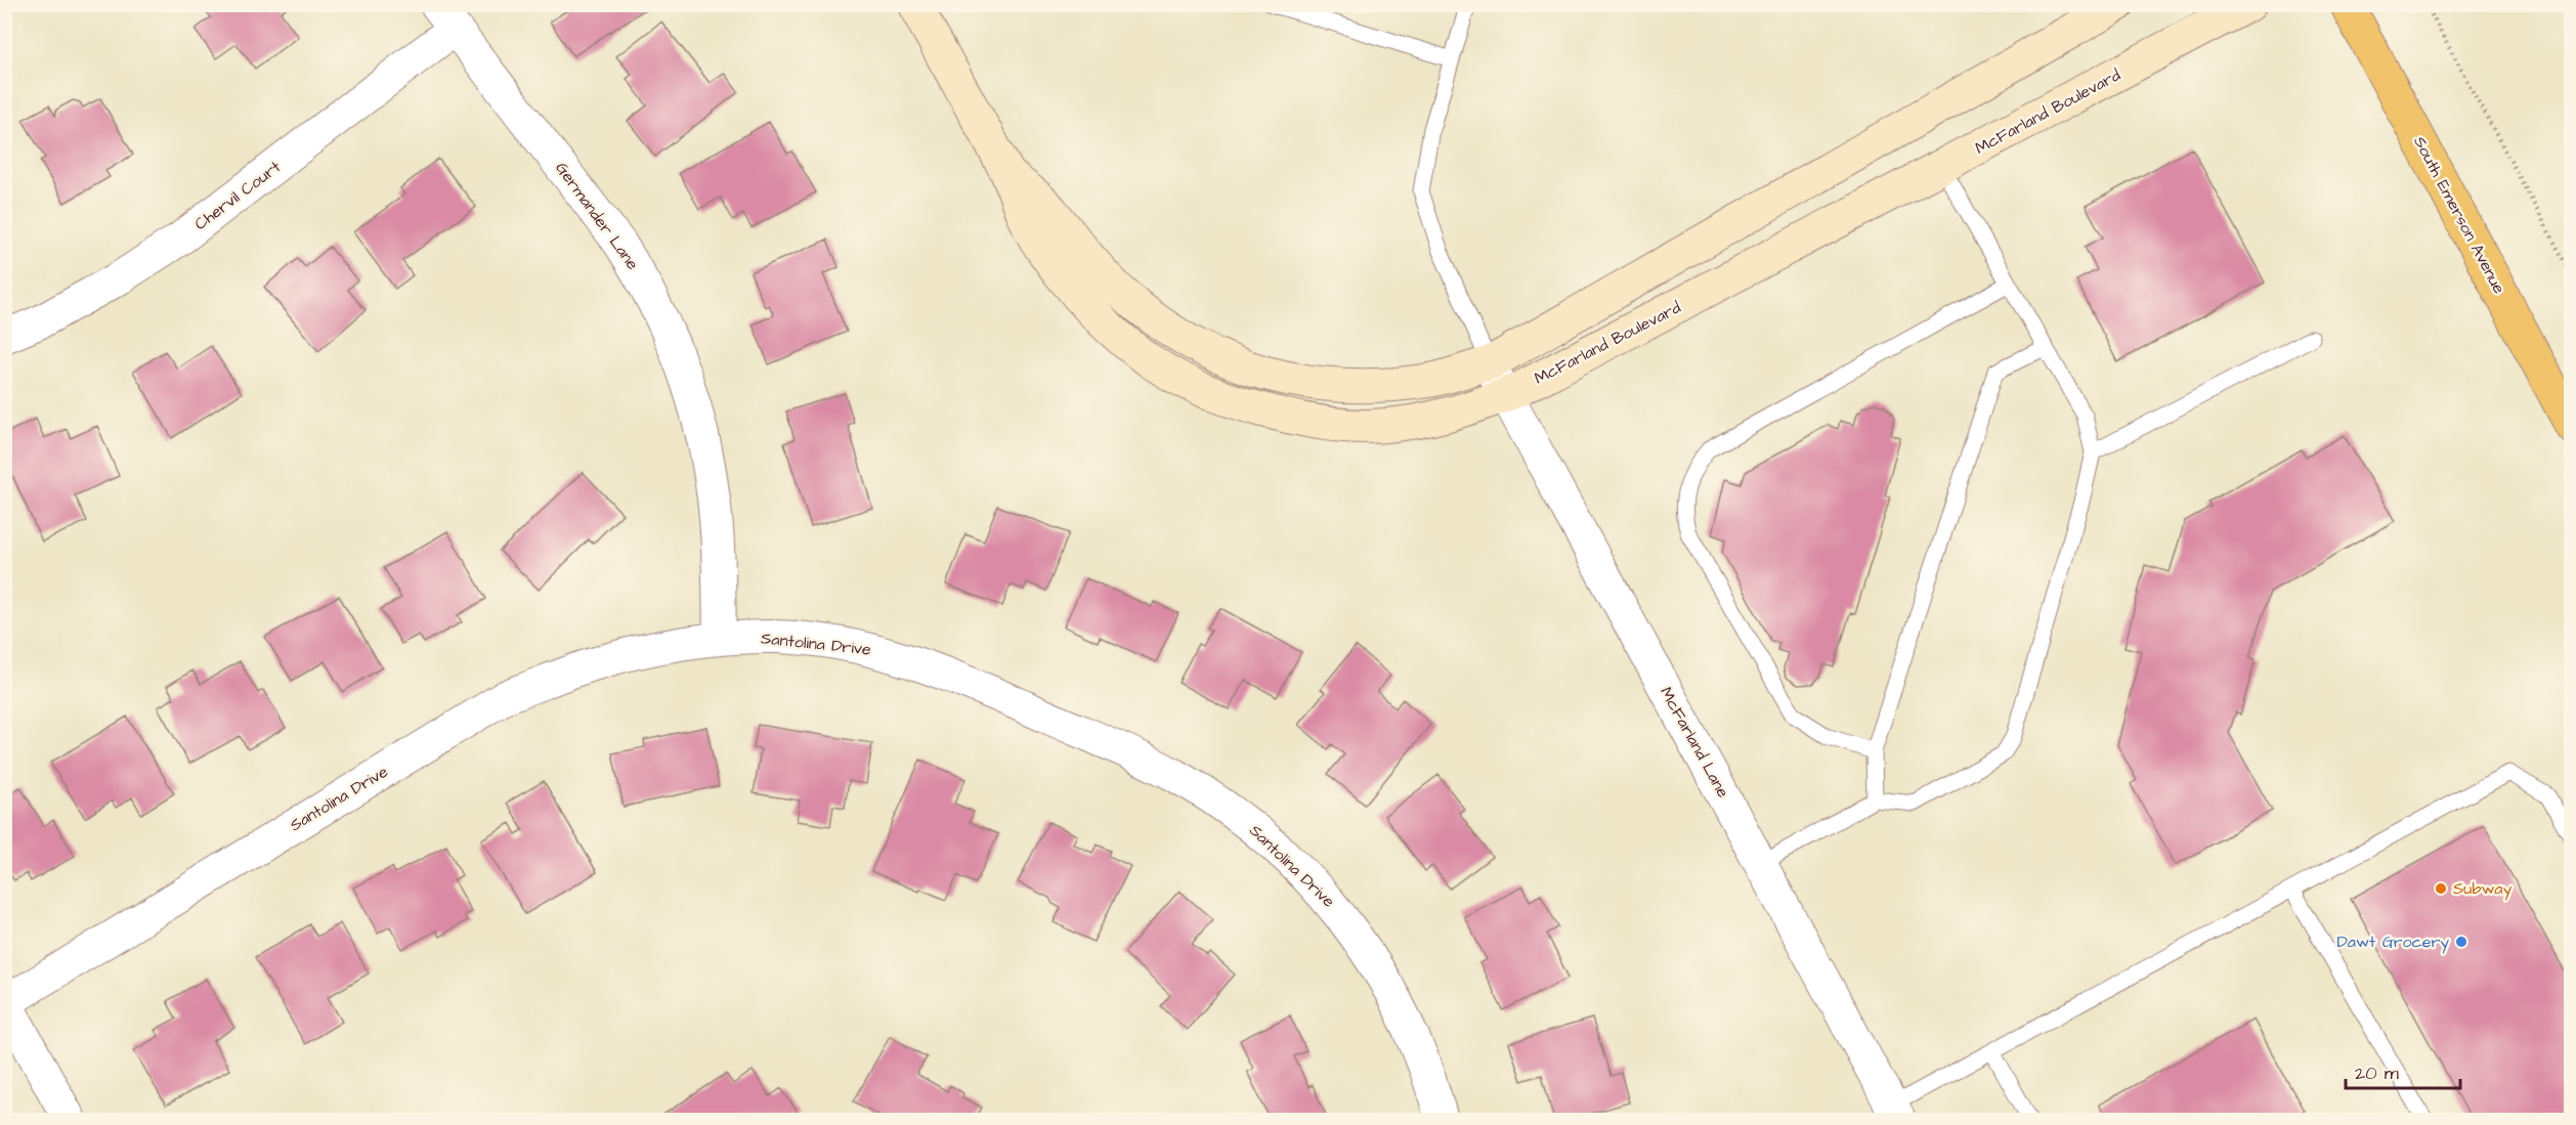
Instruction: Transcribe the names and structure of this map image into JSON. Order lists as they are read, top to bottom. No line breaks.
{"streets":{"main road":["South Emerson Avenue"],"street":["McFarland Boulevard","Chervil Court","Germander Lane","Santolina Drive","McFarland Lane"]},"crossings":[["McFarland Boulevard","McFarland Lane"],["Chervil Court","Germander Lane"],["Germander Lane","Santolina Drive"]],"places":["Subway","Dawt Grocery"],"scale_bar":"20 m"}
